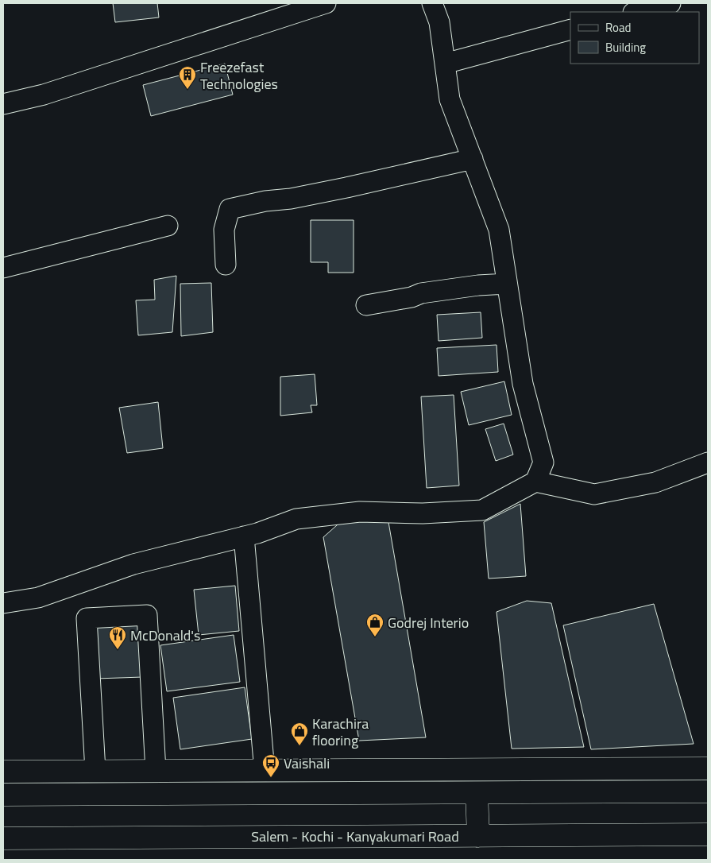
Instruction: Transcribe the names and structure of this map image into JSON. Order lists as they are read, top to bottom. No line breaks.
{"streets":{"main road":["Salem - Kochi - Kanyakumari Road"]},"places":{"building":["Freezefast Technologies"],"shop":["Godrej Interio","Karachira flooring"],"restaurant":["McDonald's"],"bus stop":["Vaishali"]},"legend":["Road","Building"]}
